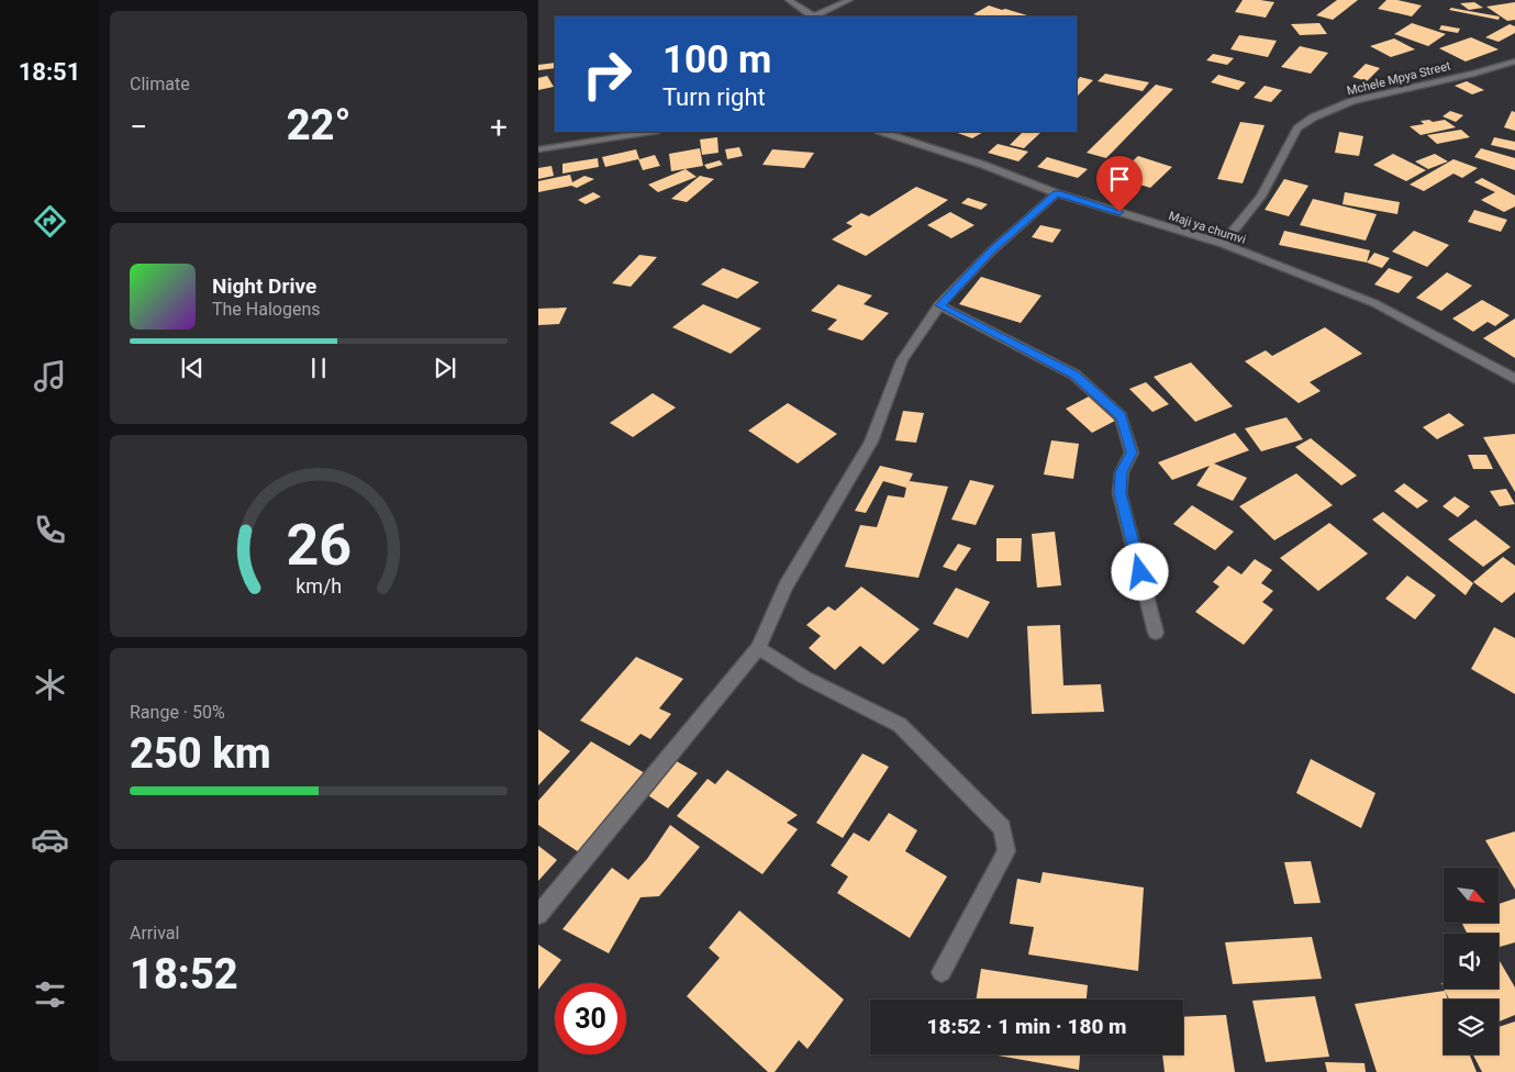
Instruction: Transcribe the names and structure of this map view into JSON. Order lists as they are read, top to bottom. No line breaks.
{"streets":{"street":["Mchele Mpya Street","Maji ya chumvi"]},"crossings":[["Mchele Mpya Street","Maji ya chumvi"]],"north":"bottom right","page":{"tabs":"18:51","tile":["Climate",["Range · 50%","250 km"],["Arrival","18:52"]],"turn":["100 m","Turn right"],"heat":["−","22°","+"],"song":["Night Drive","The Halogens"],"limit":"30","trip":"18:52 · 1 min · 180 m","gauge":["26","km/h"]}}
